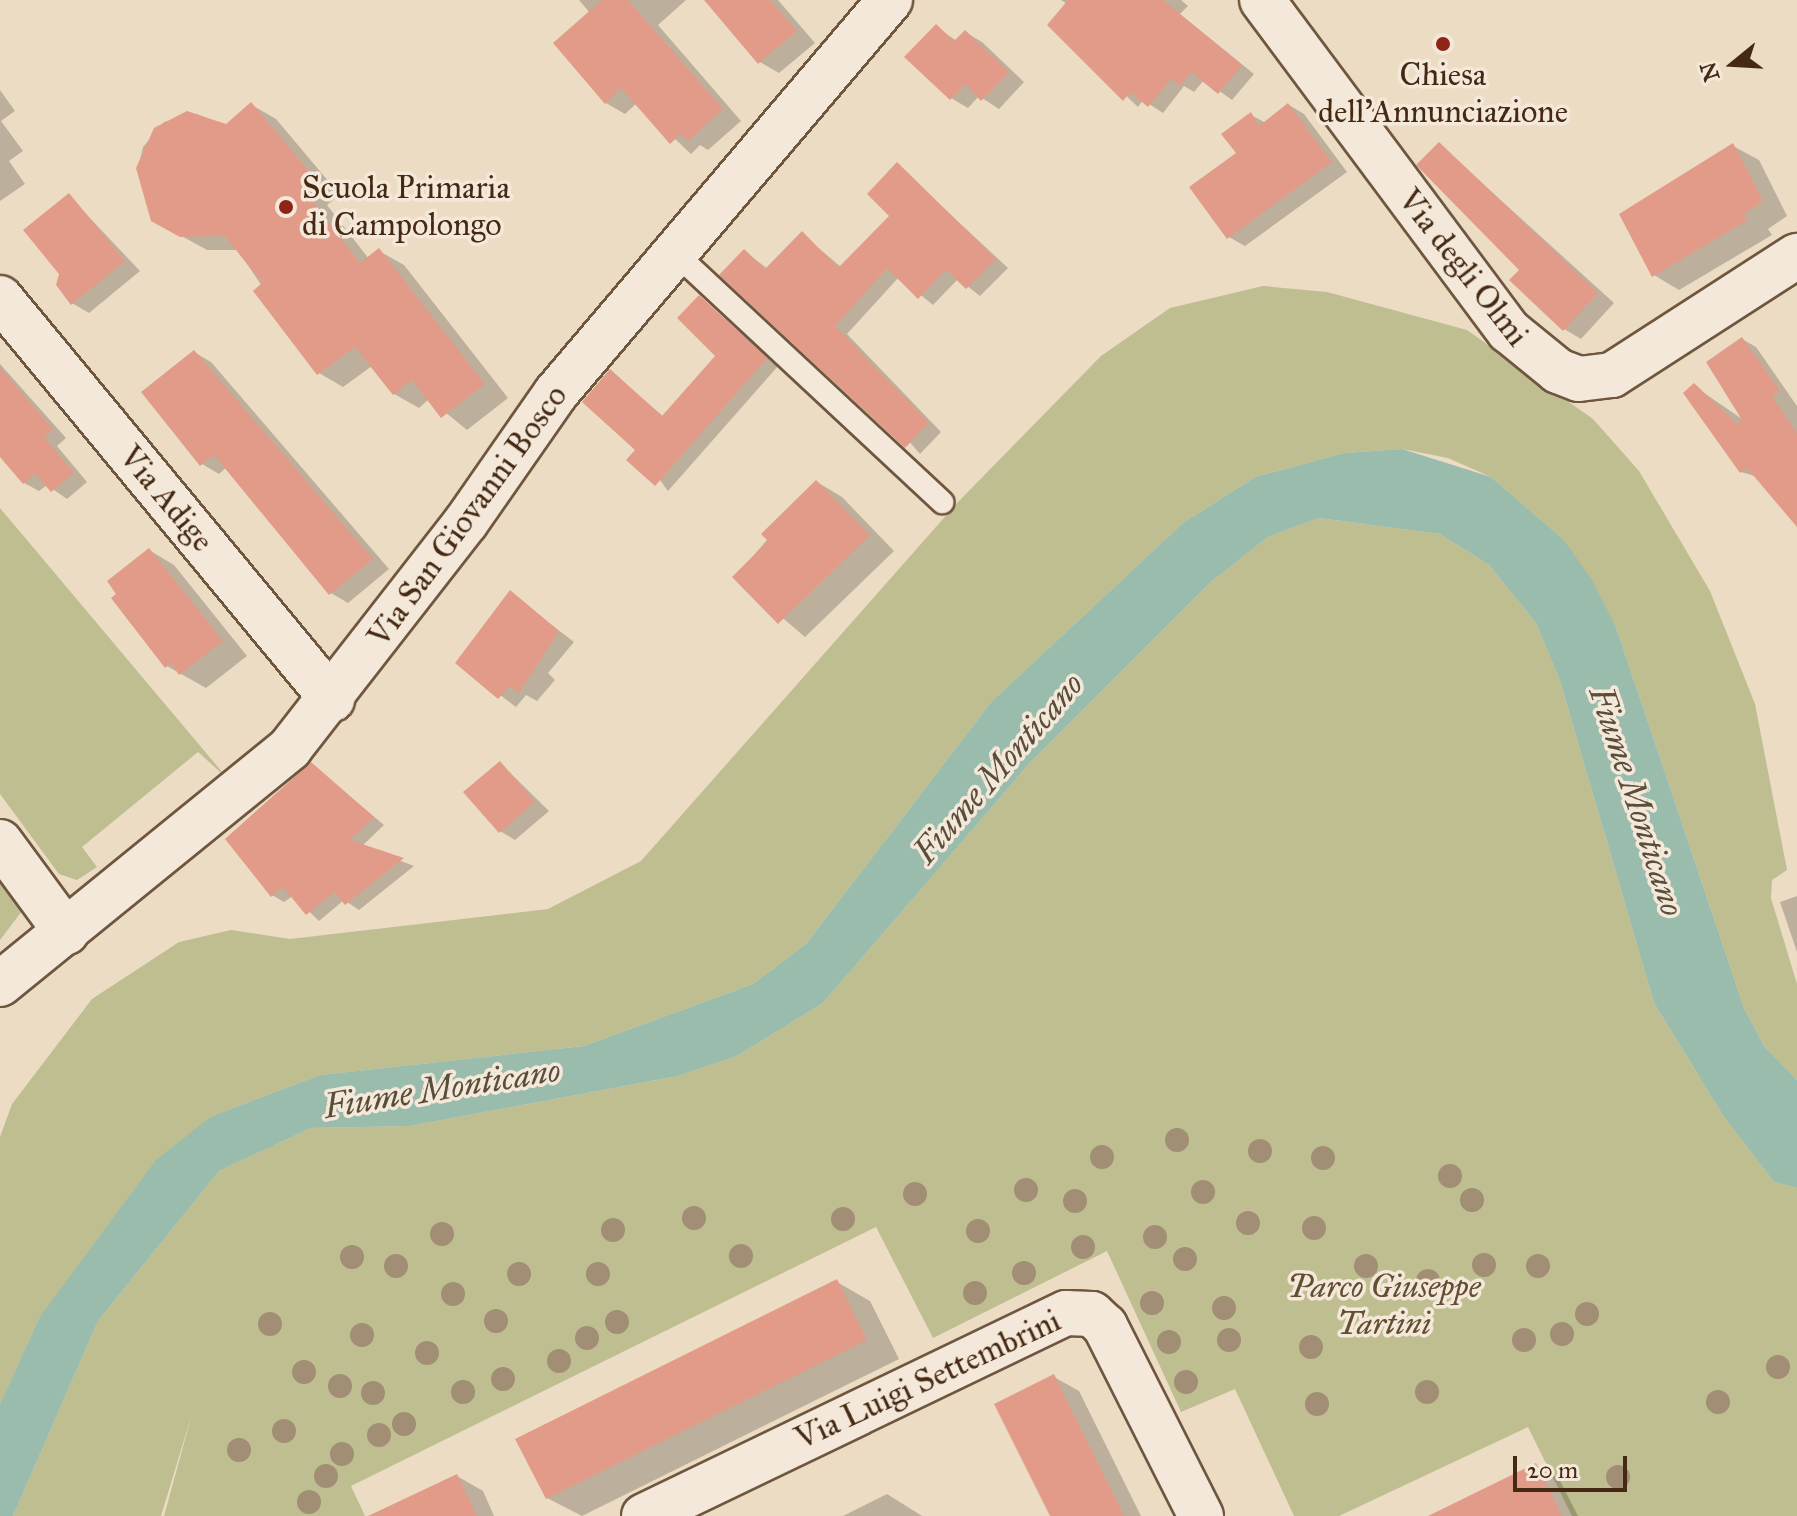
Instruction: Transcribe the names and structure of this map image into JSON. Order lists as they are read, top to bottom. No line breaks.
{"streets":{"street":["Via degli Olmi","Via Adige","Via San Giovanni Bosco","Via Luigi Settembrini"]},"crossings":[["Via Adige","Via San Giovanni Bosco"]],"water":["Fiume Monticano"],"parks":["Parco Giuseppe Tartini"],"places":["Chiesa dell'Annunciazione","Scuola Primaria di Campolongo"],"scale_bar":"20 m","north":"left"}
